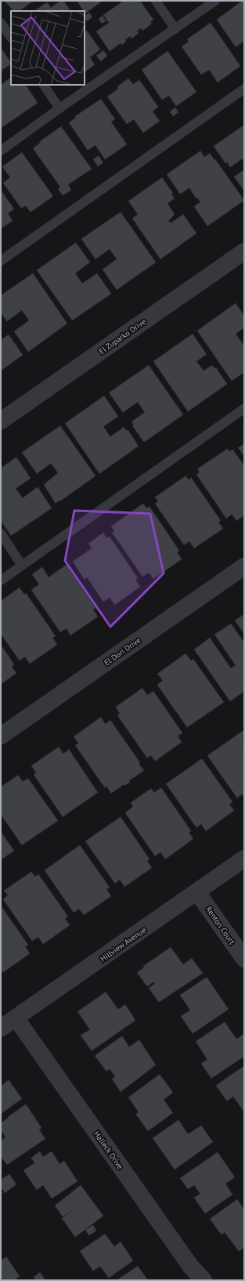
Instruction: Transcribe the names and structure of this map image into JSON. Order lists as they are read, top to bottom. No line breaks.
{"streets":{"street":["El Zuparko Drive","El Dori Drive","Renton Court","Hillview Avenue","Halleck Drive"]},"crossings":[["Renton Court","Hillview Avenue"],["Hillview Avenue","Halleck Drive"]]}
